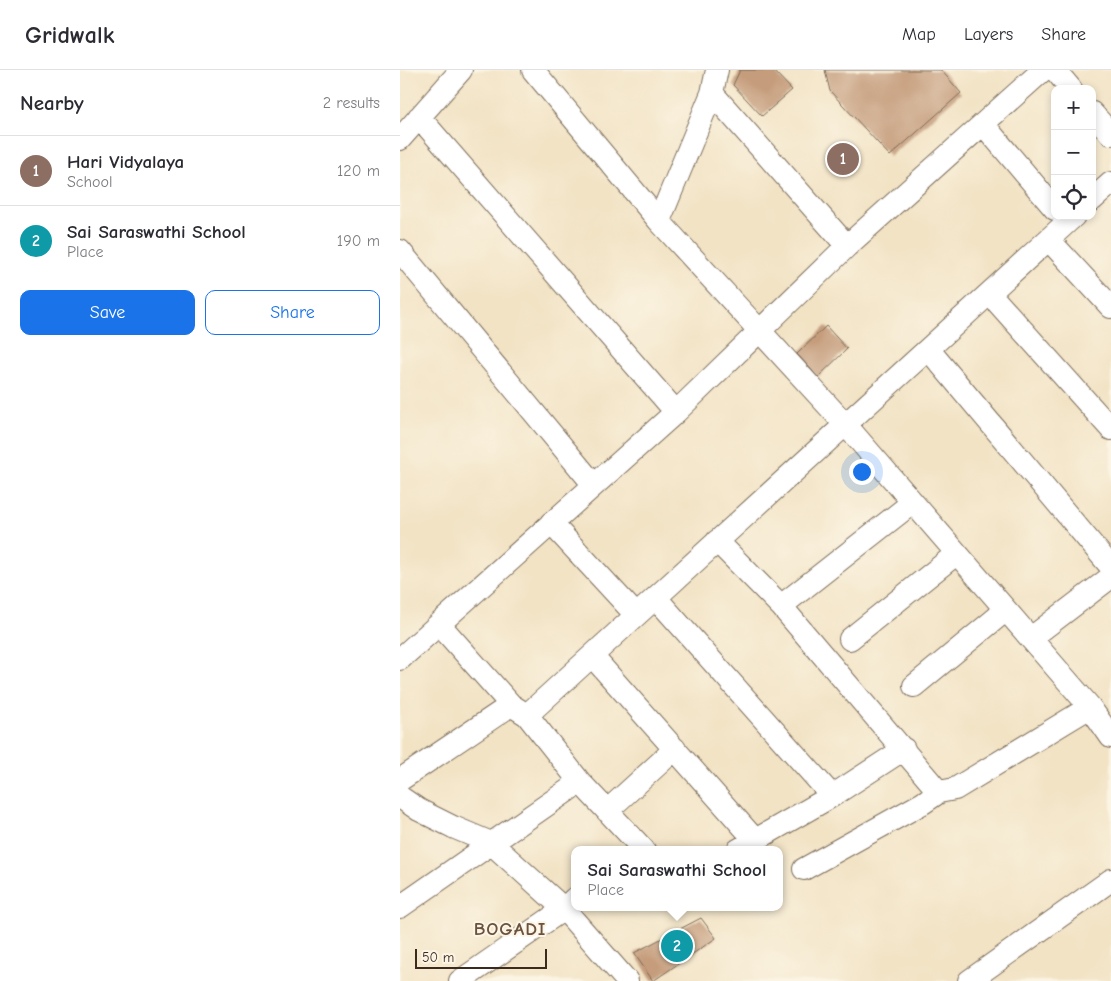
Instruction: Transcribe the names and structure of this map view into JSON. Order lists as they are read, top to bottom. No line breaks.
{"districts":["BOGADI"],"scale_bar":"50 m","page":{"header":"Gridwalk","nav":["Map","Layers","Share"],"heading":["Nearby","2 results"],"map_buttons":["+","−"],"list":[{"mark":"1","name":"Hari Vidyalaya","note":"School","value":"120 m"},{"mark":"2","name":"Sai Saraswathi School","note":"Place","value":"190 m"}],"pins":["1","2"],"buttons":["Save","Share"],"popup":["Sai Saraswathi School","Place"],"scale":"50 m"}}
